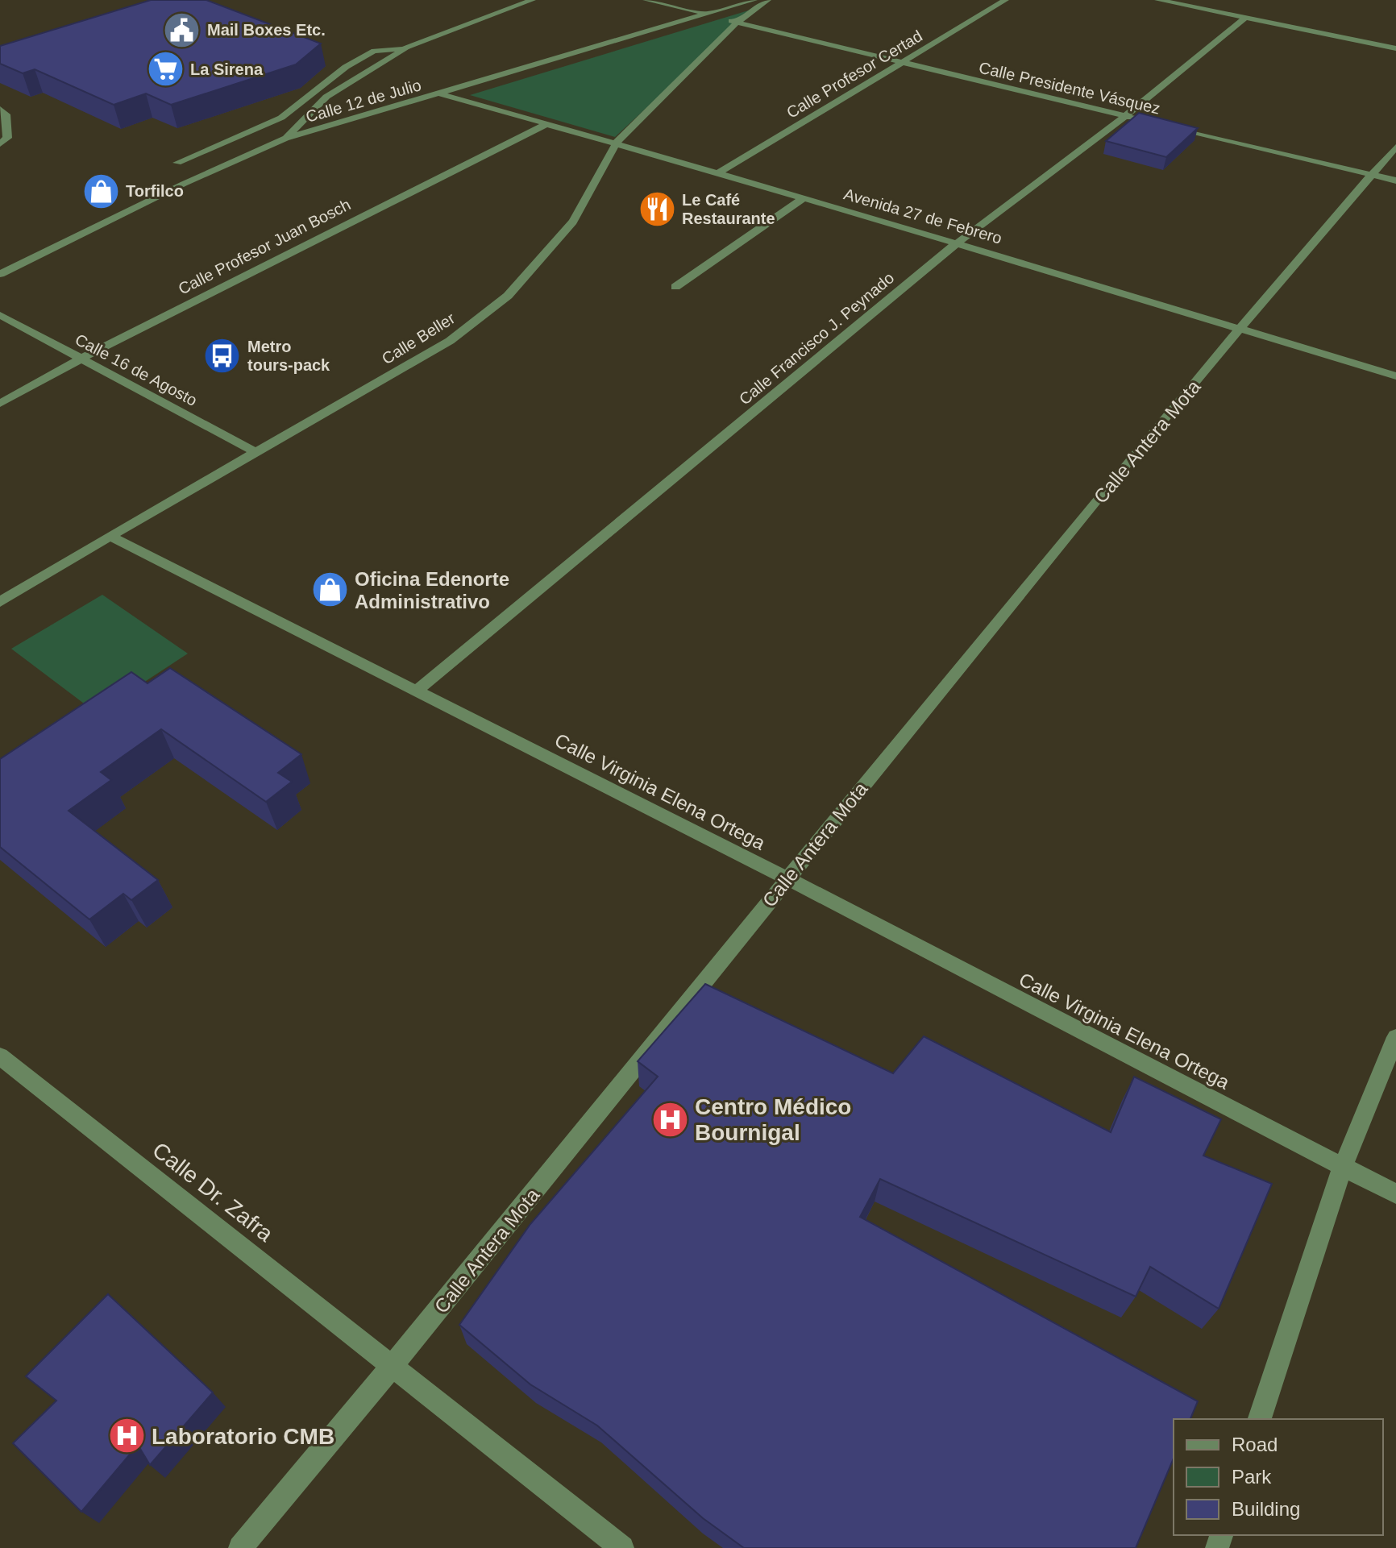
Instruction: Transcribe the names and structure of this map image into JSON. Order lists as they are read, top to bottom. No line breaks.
{"streets":{"street":["Calle Profesor Certad","Calle Presidente Vásquez","Calle 12 de Julio","Avenida 27 de Febrero","Calle Profesor Juan Bosch","Calle Beller","Calle Francisco J. Peynado","Calle 16 de Agosto","Calle Antera Mota","Calle Virginia Elena Ortega","Calle Dr. Zafra"]},"crossings":[["Calle Profesor Certad","Calle Presidente Vásquez"],["Calle Profesor Certad","Avenida 27 de Febrero"],["Calle Presidente Vásquez","Calle 12 de Julio"],["Calle Presidente Vásquez","Calle Beller"],["Calle Presidente Vásquez","Calle Francisco J. Peynado"],["Calle Presidente Vásquez","Calle Antera Mota"],["Calle 12 de Julio","Avenida 27 de Febrero"],["Avenida 27 de Febrero","Calle Profesor Juan Bosch"],["Avenida 27 de Febrero","Calle Beller"],["Avenida 27 de Febrero","Calle Francisco J. Peynado"],["Avenida 27 de Febrero","Calle Antera Mota"],["Calle Profesor Juan Bosch","Calle 16 de Agosto"],["Calle Beller","Calle 16 de Agosto"],["Calle Beller","Calle Virginia Elena Ortega"],["Calle Francisco J. Peynado","Calle Virginia Elena Ortega"],["Calle Antera Mota","Calle Virginia Elena Ortega"],["Calle Antera Mota","Calle Dr. Zafra"]],"places":{"public building":["Mail Boxes Etc."],"supermarket":["La Sirena"],"shop":["Torfilco","Oficina Edenorte Administrativo"],"restaurant":["Le Café Restaurante"],"bus stop":["Metro tours-pack"],"hospital":["Centro Médico Bournigal","Laboratorio CMB"]},"legend":["Road","Park","Building"]}
